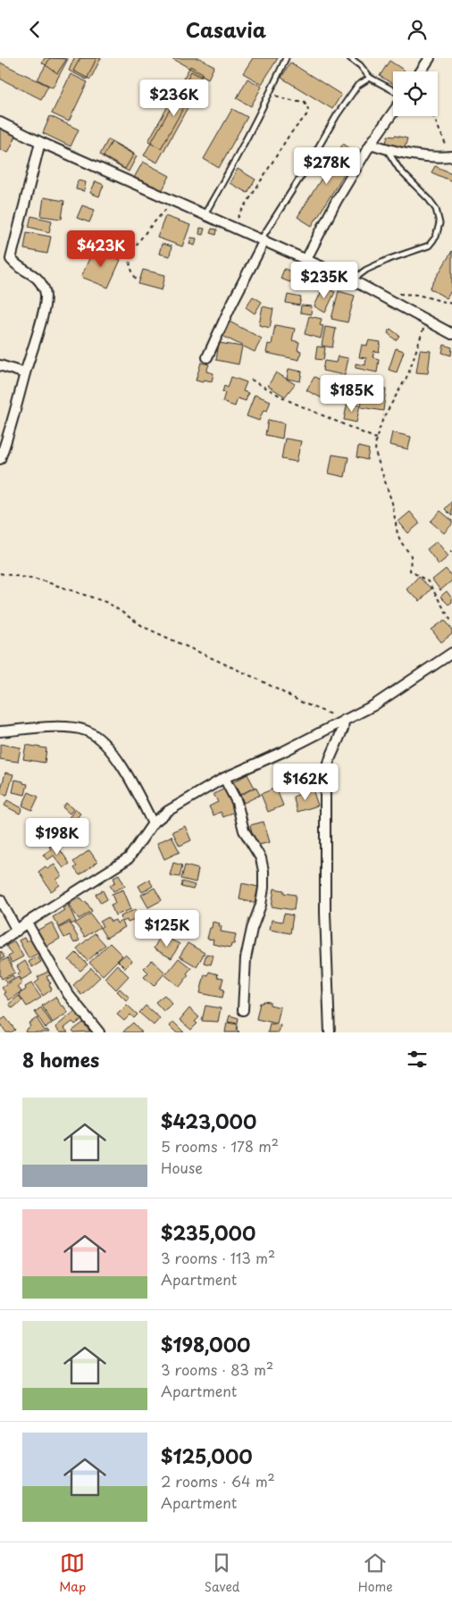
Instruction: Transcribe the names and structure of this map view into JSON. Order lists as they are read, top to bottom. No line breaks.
{"page":{"header":"Casavia","price":["$236K","$278K","$423K","$235K","$185K","$162K","$198K","$125K"],"heading":"8 homes","list":[{"name":"$423,000","note":"5 rooms · 178 m² · House"},{"name":"$235,000","note":"3 rooms · 113 m² · Apartment"},{"name":"$198,000","note":"3 rooms · 83 m² · Apartment"},{"name":"$125,000","note":"2 rooms · 64 m² · Apartment"}],"tabs":["Map","Saved","Home"]}}
